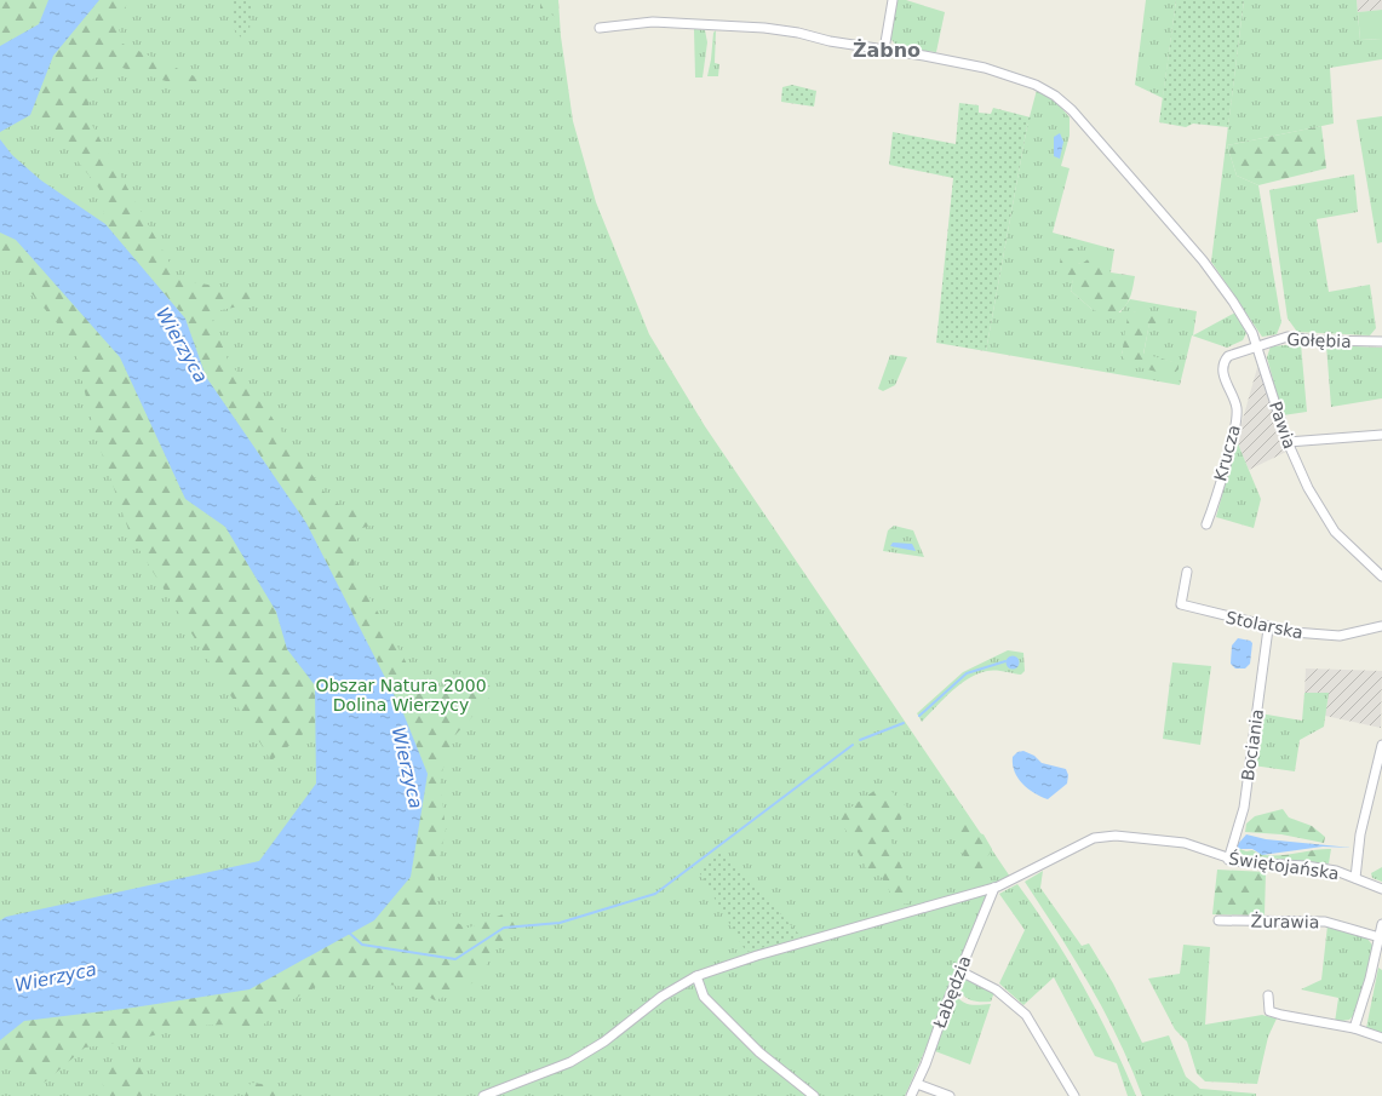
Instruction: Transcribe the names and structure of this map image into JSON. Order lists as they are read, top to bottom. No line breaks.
{"streets":{"street":["Gołębia","Pawia","Krucza","Stolarska","Bociania","Świętojańska","Żurawia","Łabędzia"]},"crossings":[["Gołębia","Pawia"],["Gołębia","Krucza"],["Pawia","Krucza"],["Stolarska","Bociania"],["Bociania","Świętojańska"],["Świętojańska","Łabędzia"]],"districts":["Żabno"],"water":["Wierzyca"],"parks":["Obszar Natura 2000 Dolina Wierzycy"]}
